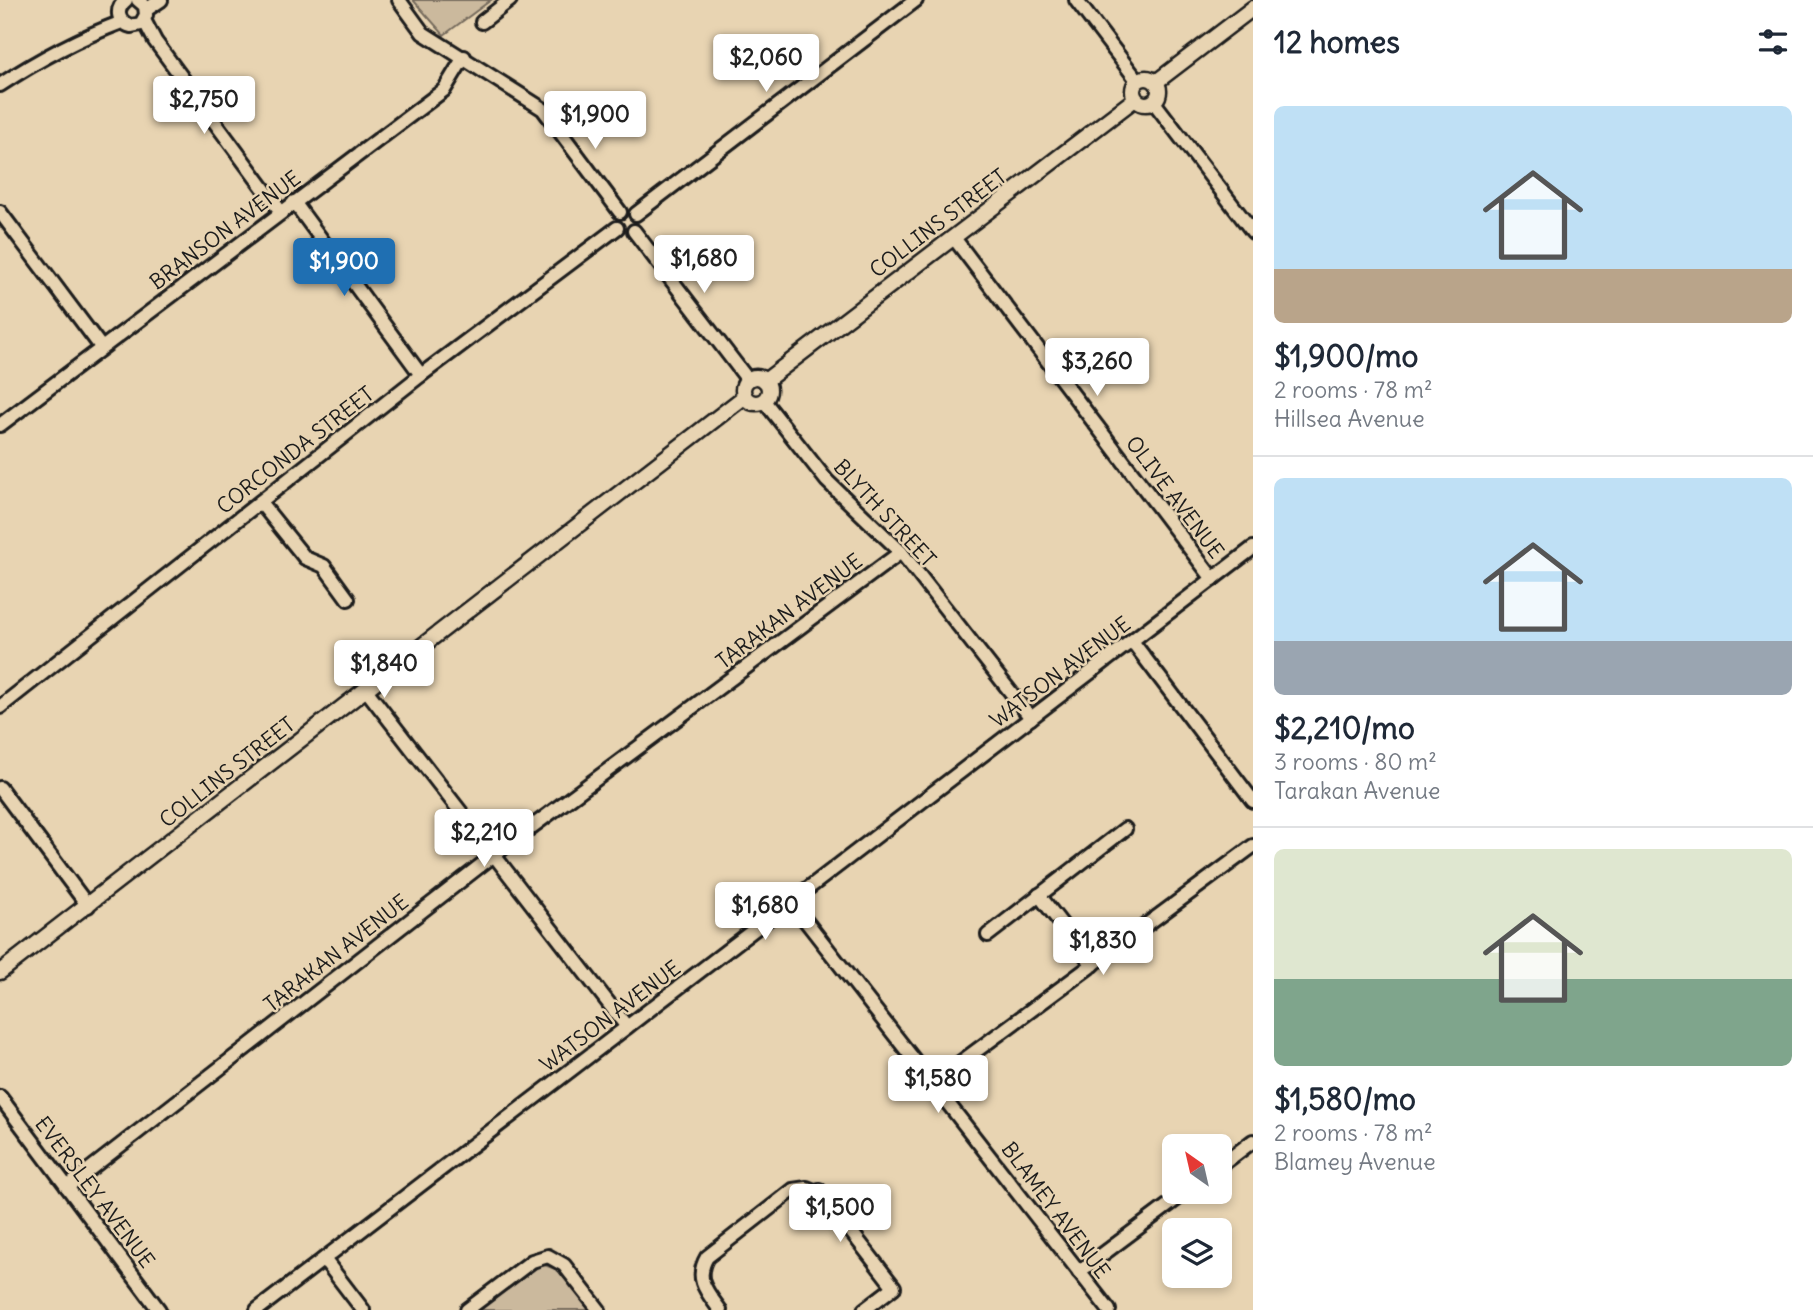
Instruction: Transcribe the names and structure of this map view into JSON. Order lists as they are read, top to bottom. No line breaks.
{"streets":{"street":["COLLINS STREET","BRANSON AVENUE","CORCONDA STREET","OLIVE AVENUE","BLYTH STREET","TARAKAN AVENUE","WATSON AVENUE","EVERSLEY AVENUE","BLAMEY AVENUE"]},"crossings":[["COLLINS STREET","OLIVE AVENUE"],["COLLINS STREET","BLYTH STREET"],["OLIVE AVENUE","WATSON AVENUE"],["BLYTH STREET","TARAKAN AVENUE"],["BLYTH STREET","WATSON AVENUE"],["TARAKAN AVENUE","EVERSLEY AVENUE"],["WATSON AVENUE","BLAMEY AVENUE"]],"north":"top left","page":{"heading":"12 homes","price":["$2,060","$2,750","$1,900","$1,680","$1,900","$3,260","$1,840","$2,210","$1,680","$1,830","$1,580","$1,500"],"list":[{"name":"$1,900/mo","note":"2 rooms · 78 m² · Hillsea Avenue"},{"name":"$2,210/mo","note":"3 rooms · 80 m² · Tarakan Avenue"},{"name":"$1,580/mo","note":"2 rooms · 78 m² · Blamey Avenue"}]}}
